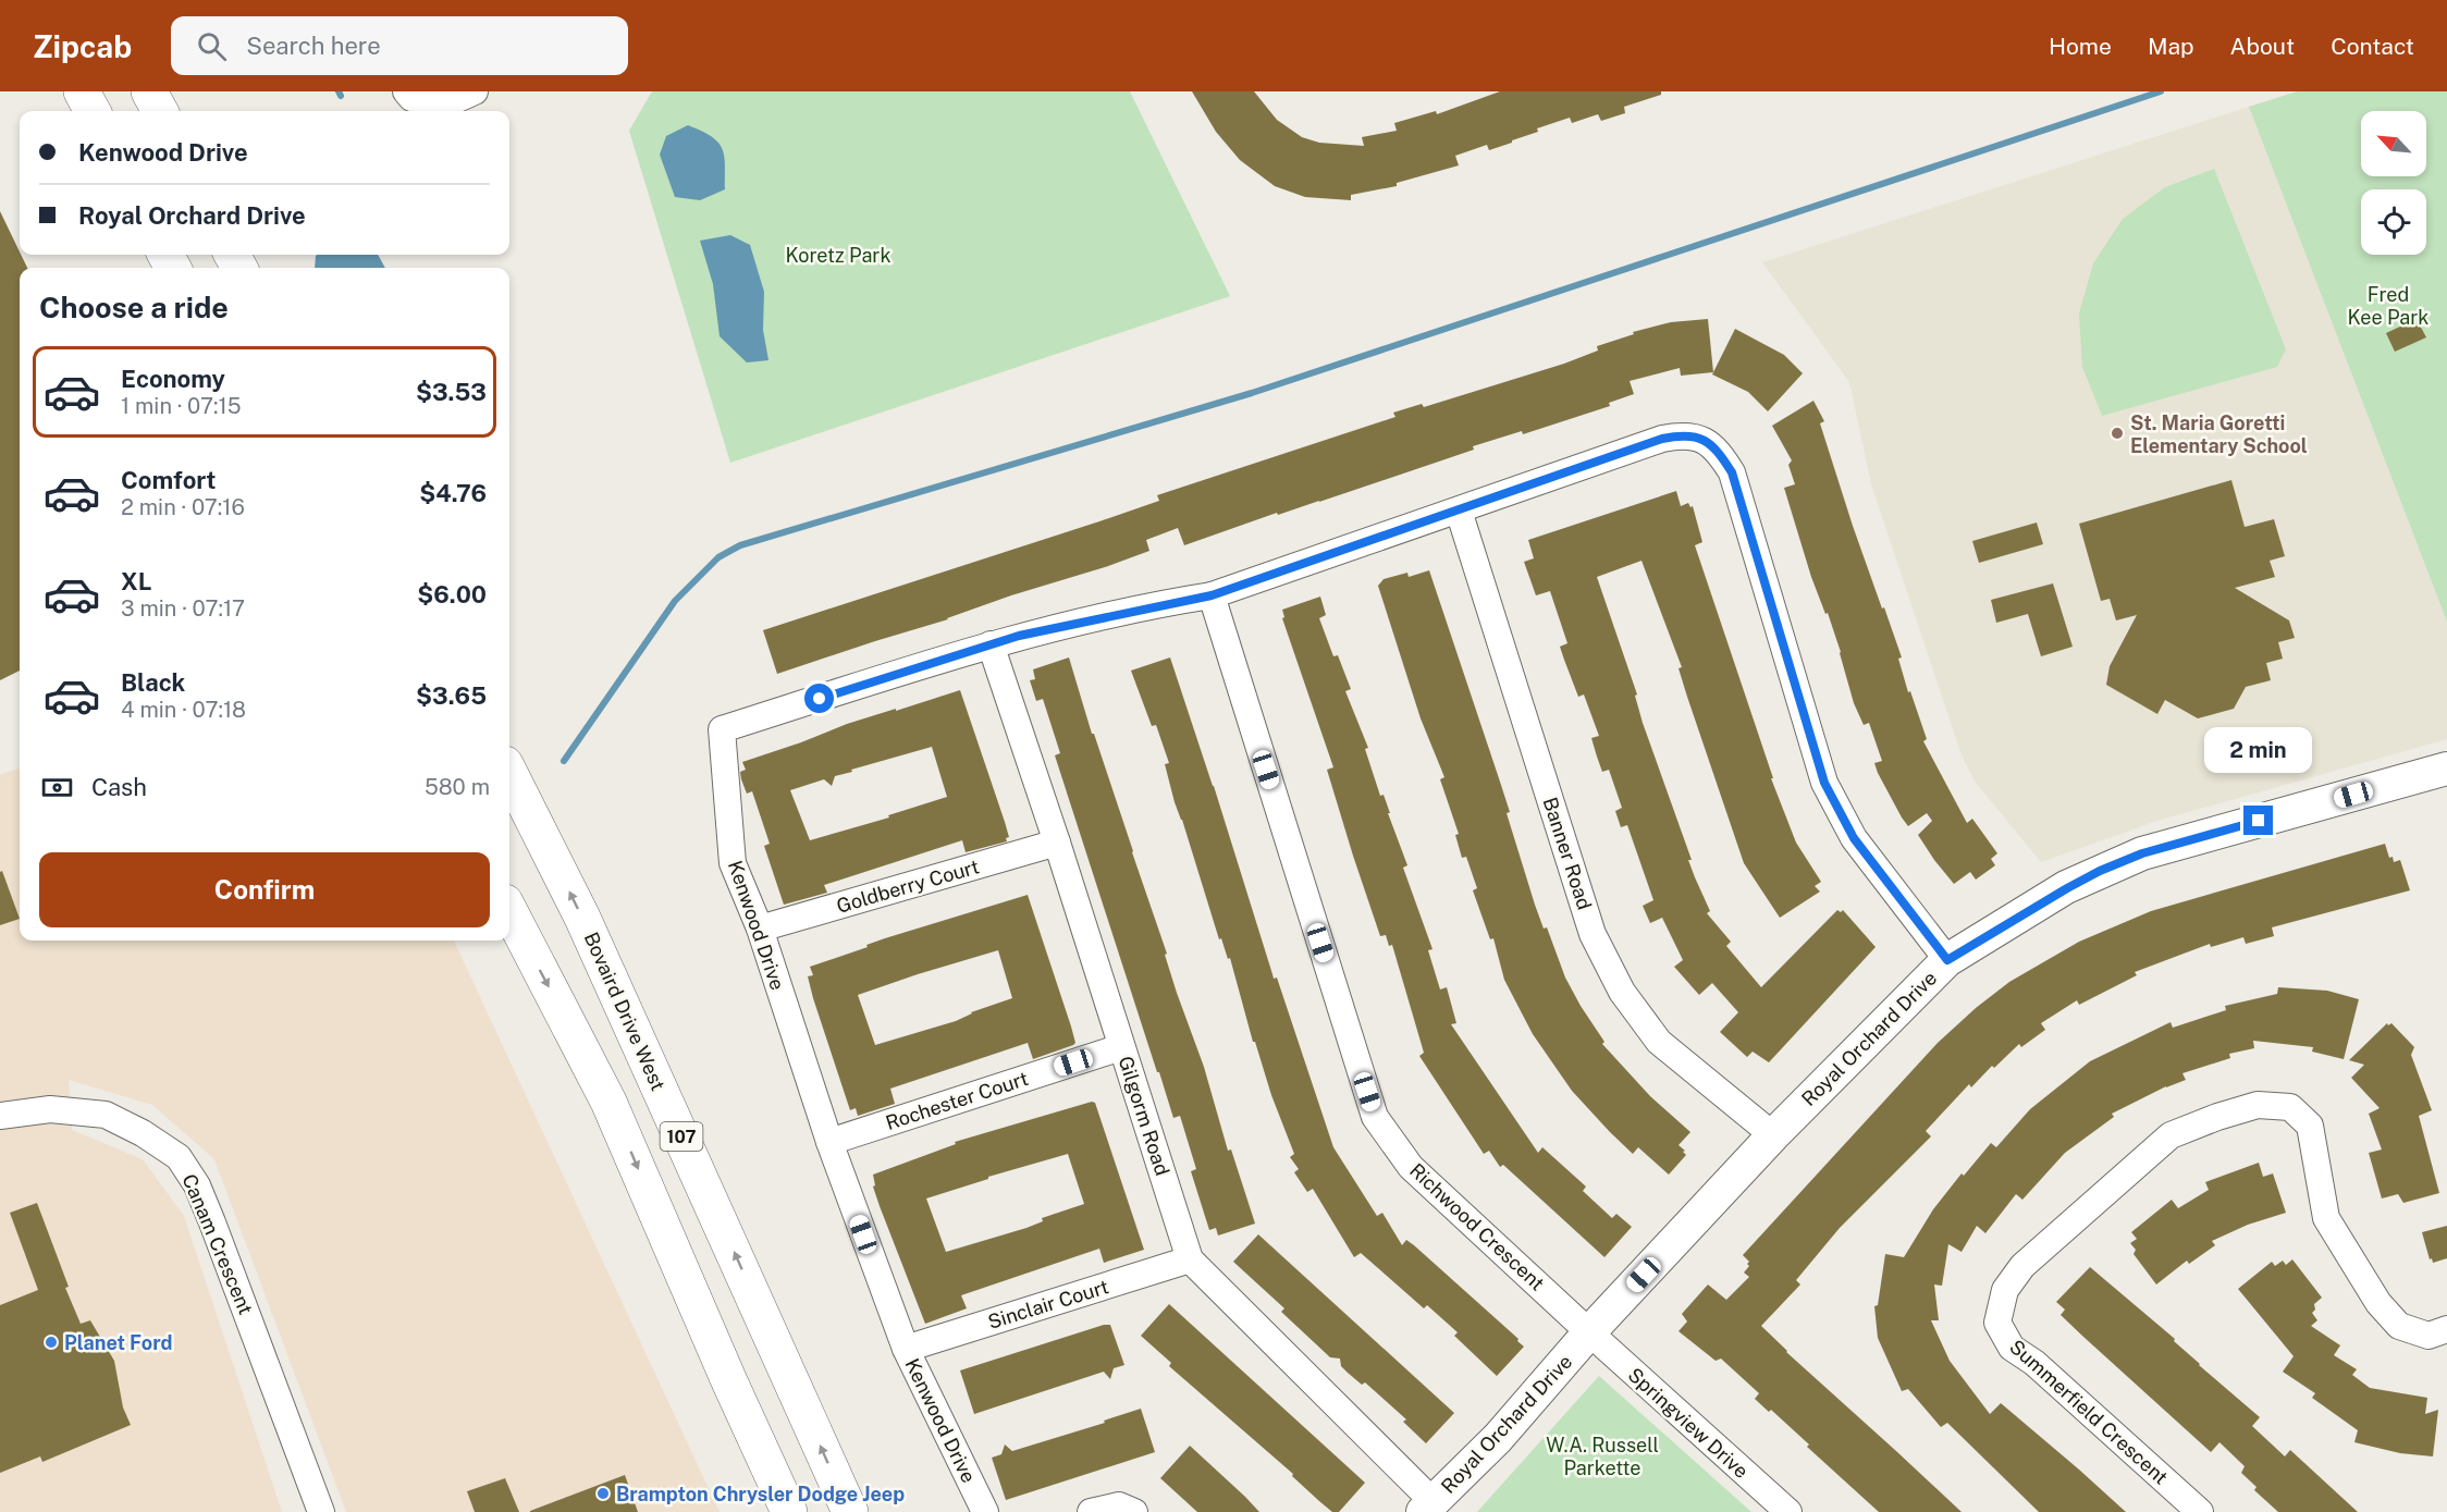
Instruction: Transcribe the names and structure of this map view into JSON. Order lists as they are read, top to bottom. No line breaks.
{"streets":{"main road":["Bovaird Drive West","107"],"street":["Banner Road","Goldberry Court","Kenwood Drive","Royal Orchard Drive","Rochester Court","Gilgorm Road","Richwood Crescent","Canam Crescent","Sinclair Court","Summerfield Crescent","Springview Drive"]},"crossings":[["Banner Road","Royal Orchard Drive"],["Goldberry Court","Kenwood Drive"],["Goldberry Court","Gilgorm Road"],["Kenwood Drive","Rochester Court"],["Kenwood Drive","Gilgorm Road"],["Kenwood Drive","Richwood Crescent"],["Kenwood Drive","Sinclair Court"],["Royal Orchard Drive","Gilgorm Road"],["Royal Orchard Drive","Richwood Crescent"],["Royal Orchard Drive","Springview Drive"],["Rochester Court","Gilgorm Road"],["Gilgorm Road","Sinclair Court"],["Richwood Crescent","Springview Drive"]],"parks":["Koretz Park","Fred Kee Park","W.A. Russell Parkette"],"places":["St. Maria Goretti Elementary School","Planet Ford","Brampton Chrysler Dodge Jeep"],"north":"top left","page":{"header":"Zipcab","search":"Search here","nav":["Home","Map","About","Contact"],"banner":["Kenwood Drive","Royal Orchard Drive"],"heading":"Choose a ride","list":[{"name":"Economy","note":"1 min · 07:15","value":"$3.53"},{"name":"Comfort","note":"2 min · 07:16","value":"$4.76"},{"name":"XL","note":"3 min · 07:17","value":"$6.00"},{"name":"Black","note":"4 min · 07:18","value":"$3.65"}],"bubble":"2 min","pay":["Cash","580 m"],"buttons":"Confirm"}}
